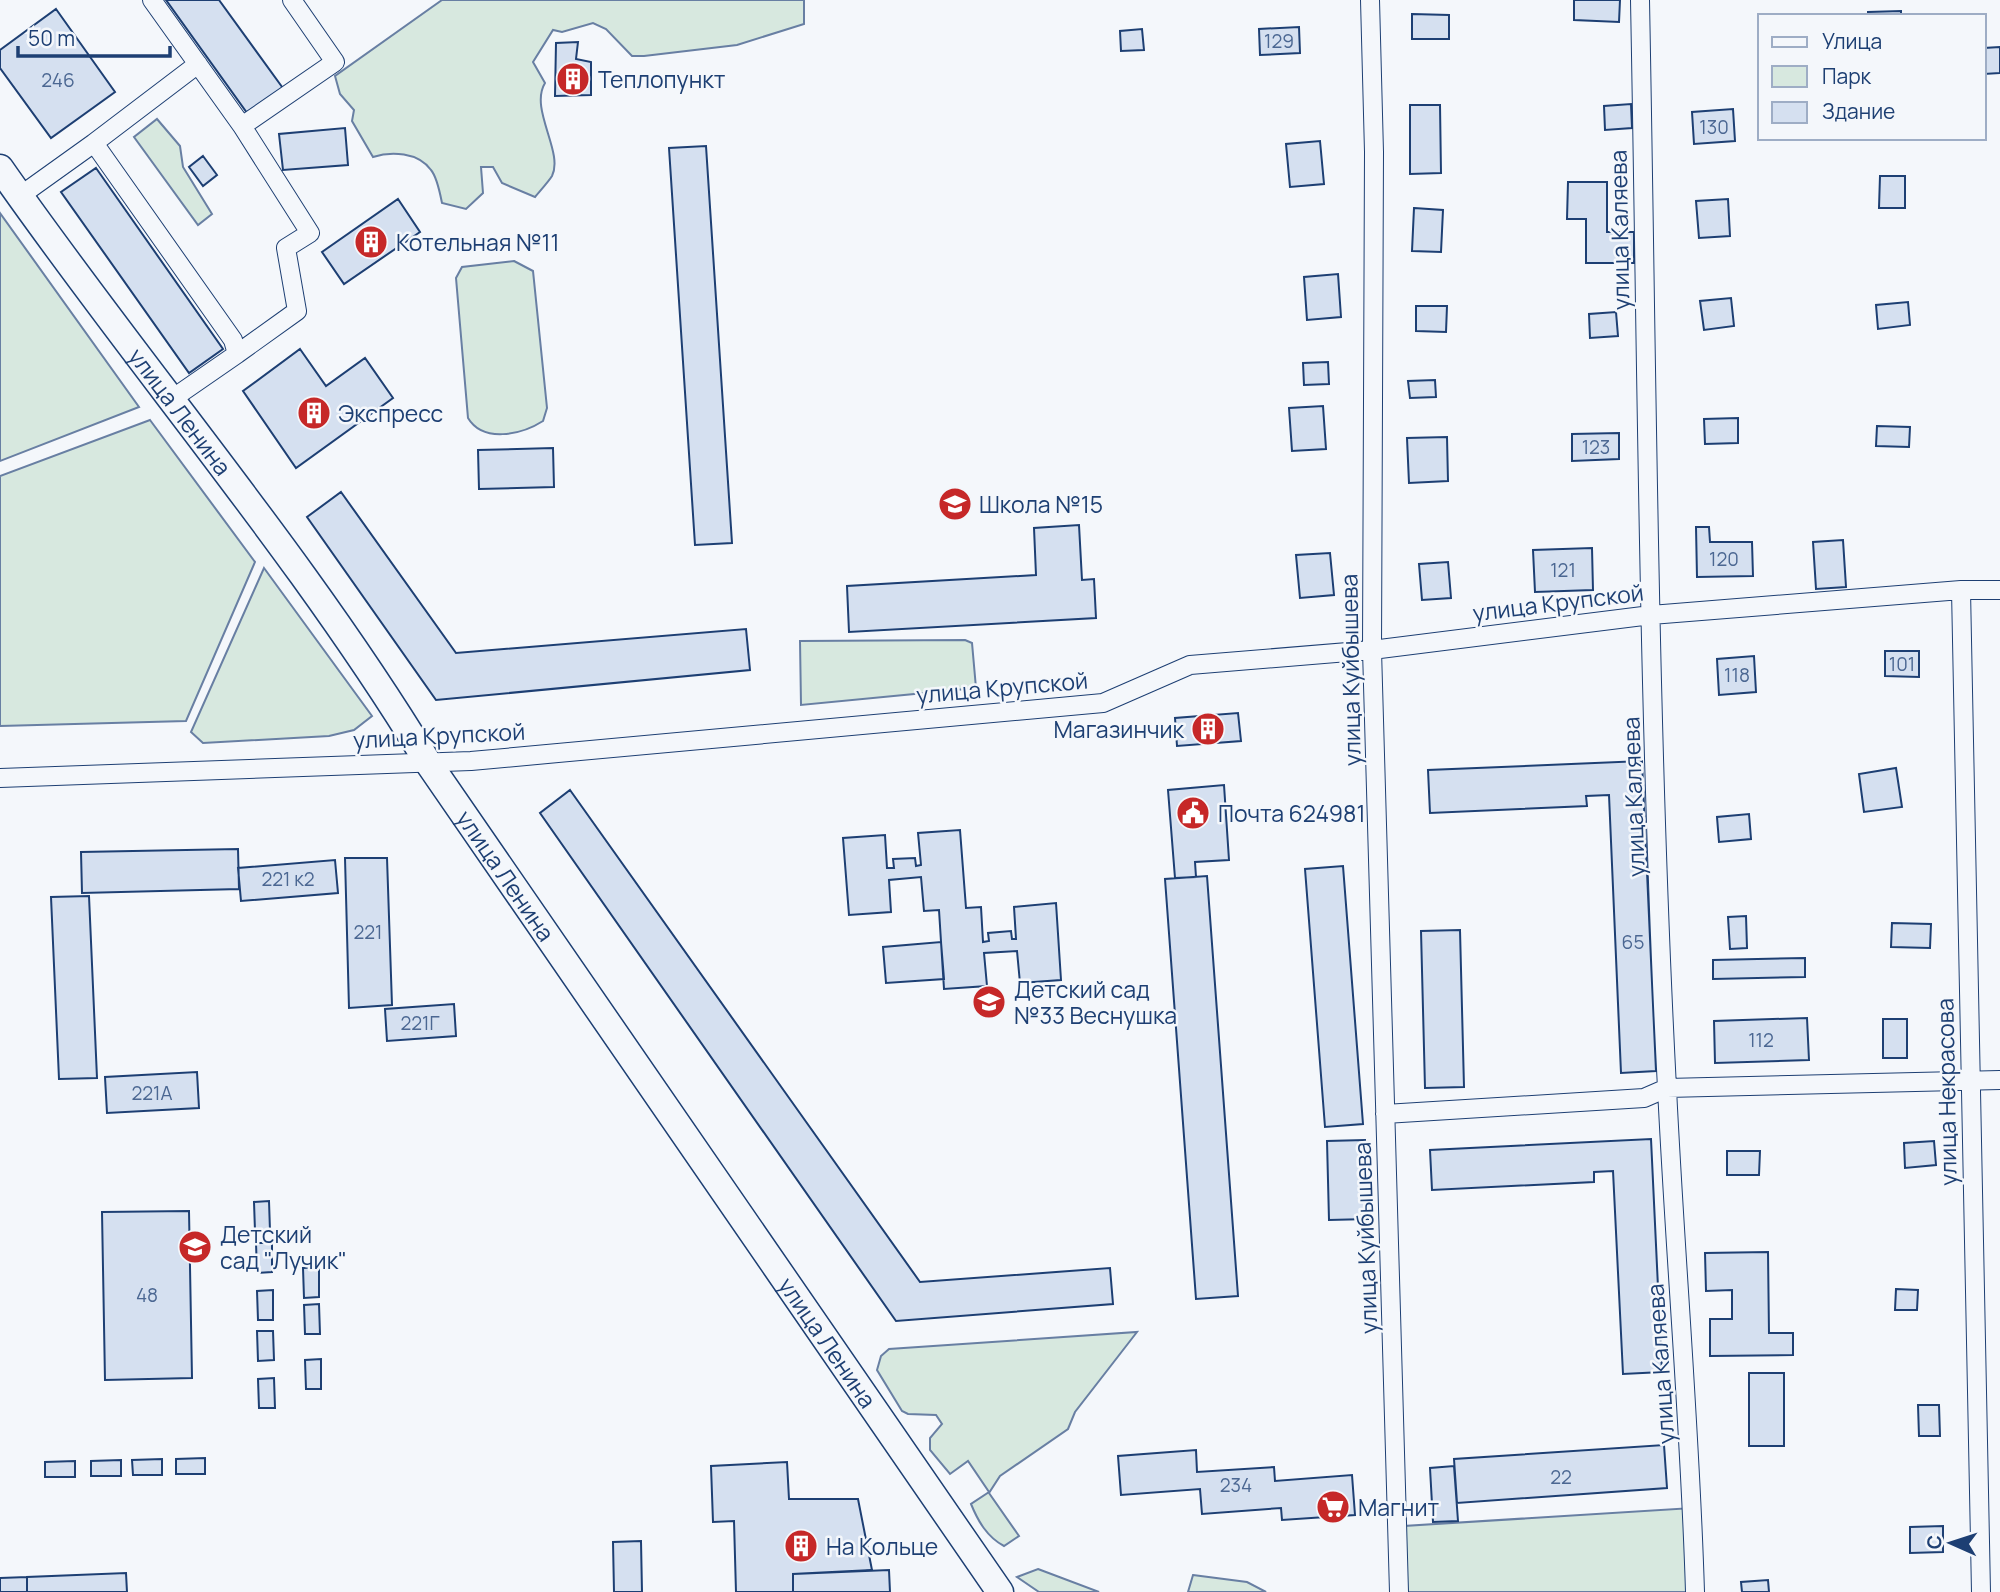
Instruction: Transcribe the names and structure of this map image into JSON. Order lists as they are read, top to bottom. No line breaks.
{"streets":{"street":["улица Каляева","улица Ленина","улица Крупской","улица Куйбышева","улица Некрасова"]},"crossings":[["улица Каляева","улица Крупской"],["улица Ленина","улица Крупской"],["улица Крупской","улица Куйбышева"],["улица Крупской","улица Некрасова"]],"places":{"building":["Теплопункт","Котельная №11","Экспресс","Магазинчик","На Кольце"],"school or university":["Школа №15","Детский сад №33 Веснушка","Детский сад \"Лучик\""],"public building":["Почта 624981"],"supermarket":["Магнит"]},"house_numbers":["129","246","130","123","120","121","101","118","221 к2","221","65","221Г","112","221А","48","22","234"],"legend":["Улица","Парк","Здание"],"scale_bar":"50 m","north":"left"}
